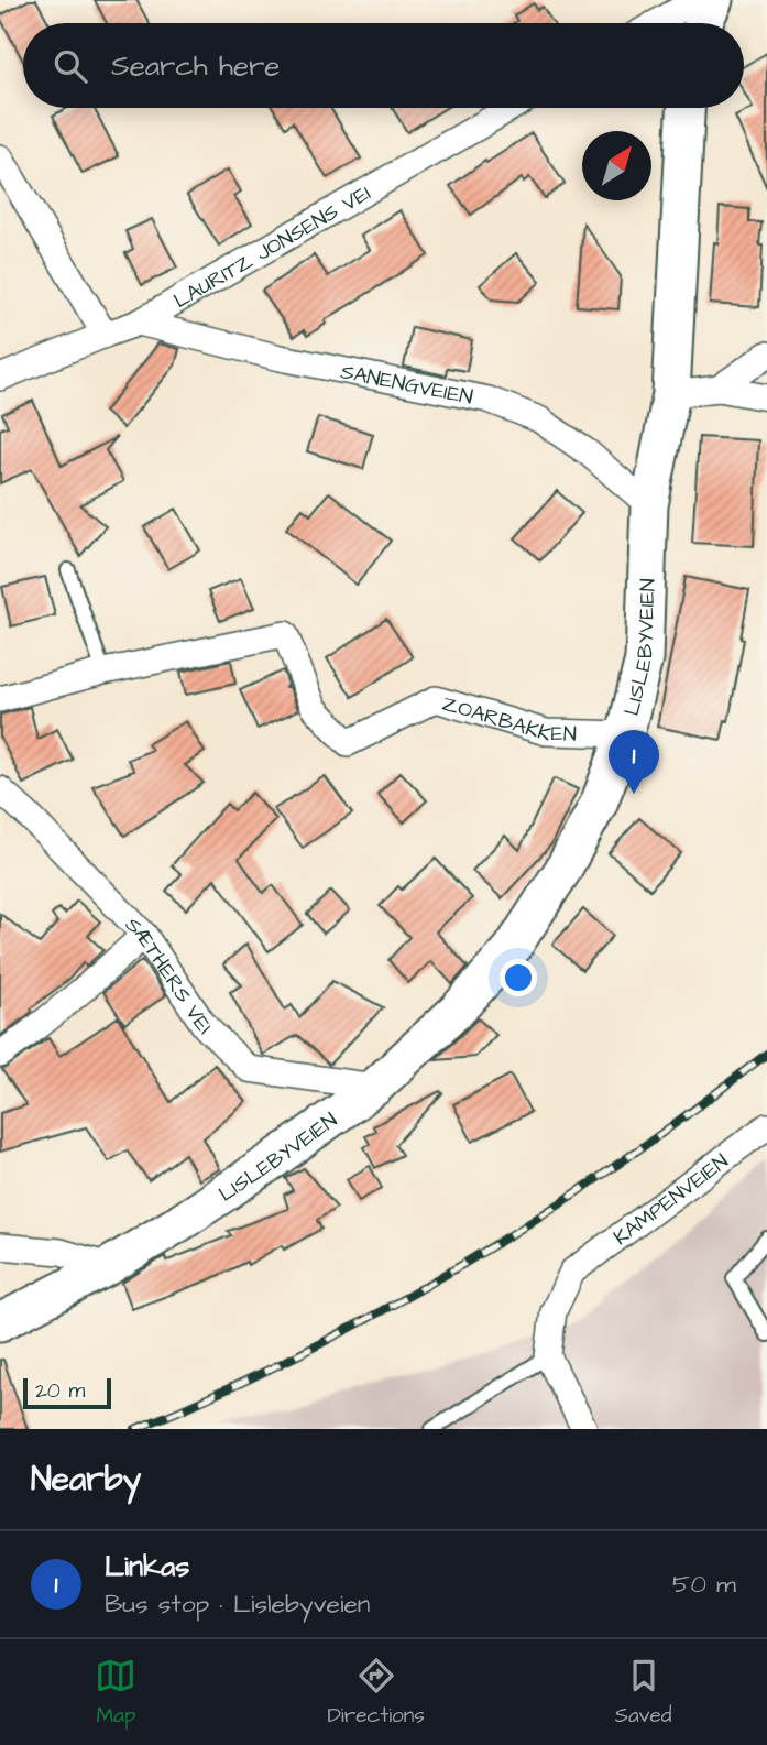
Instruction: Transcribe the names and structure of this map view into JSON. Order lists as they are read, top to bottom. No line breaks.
{"streets":{"street":["LAURITZ JONSENS VEI","SANENGVEIEN","LISLEBYVEIEN","ZOARBAKKEN","SÆTHERS VEI","KAMPENVEIEN"]},"crossings":[["LAURITZ JONSENS VEI","SANENGVEIEN"],["SANENGVEIEN","LISLEBYVEIEN"],["LISLEBYVEIEN","ZOARBAKKEN"],["LISLEBYVEIEN","SÆTHERS VEI"]],"scale_bar":"20 m","north":"top right","page":{"search":"Search here","pins":"1","scale":"20 m","heading":"Nearby","list":[{"mark":"1","name":"Linkas","note":"Bus stop · Lislebyveien","value":"50 m"}],"nav":["Map","Directions","Saved"]}}
